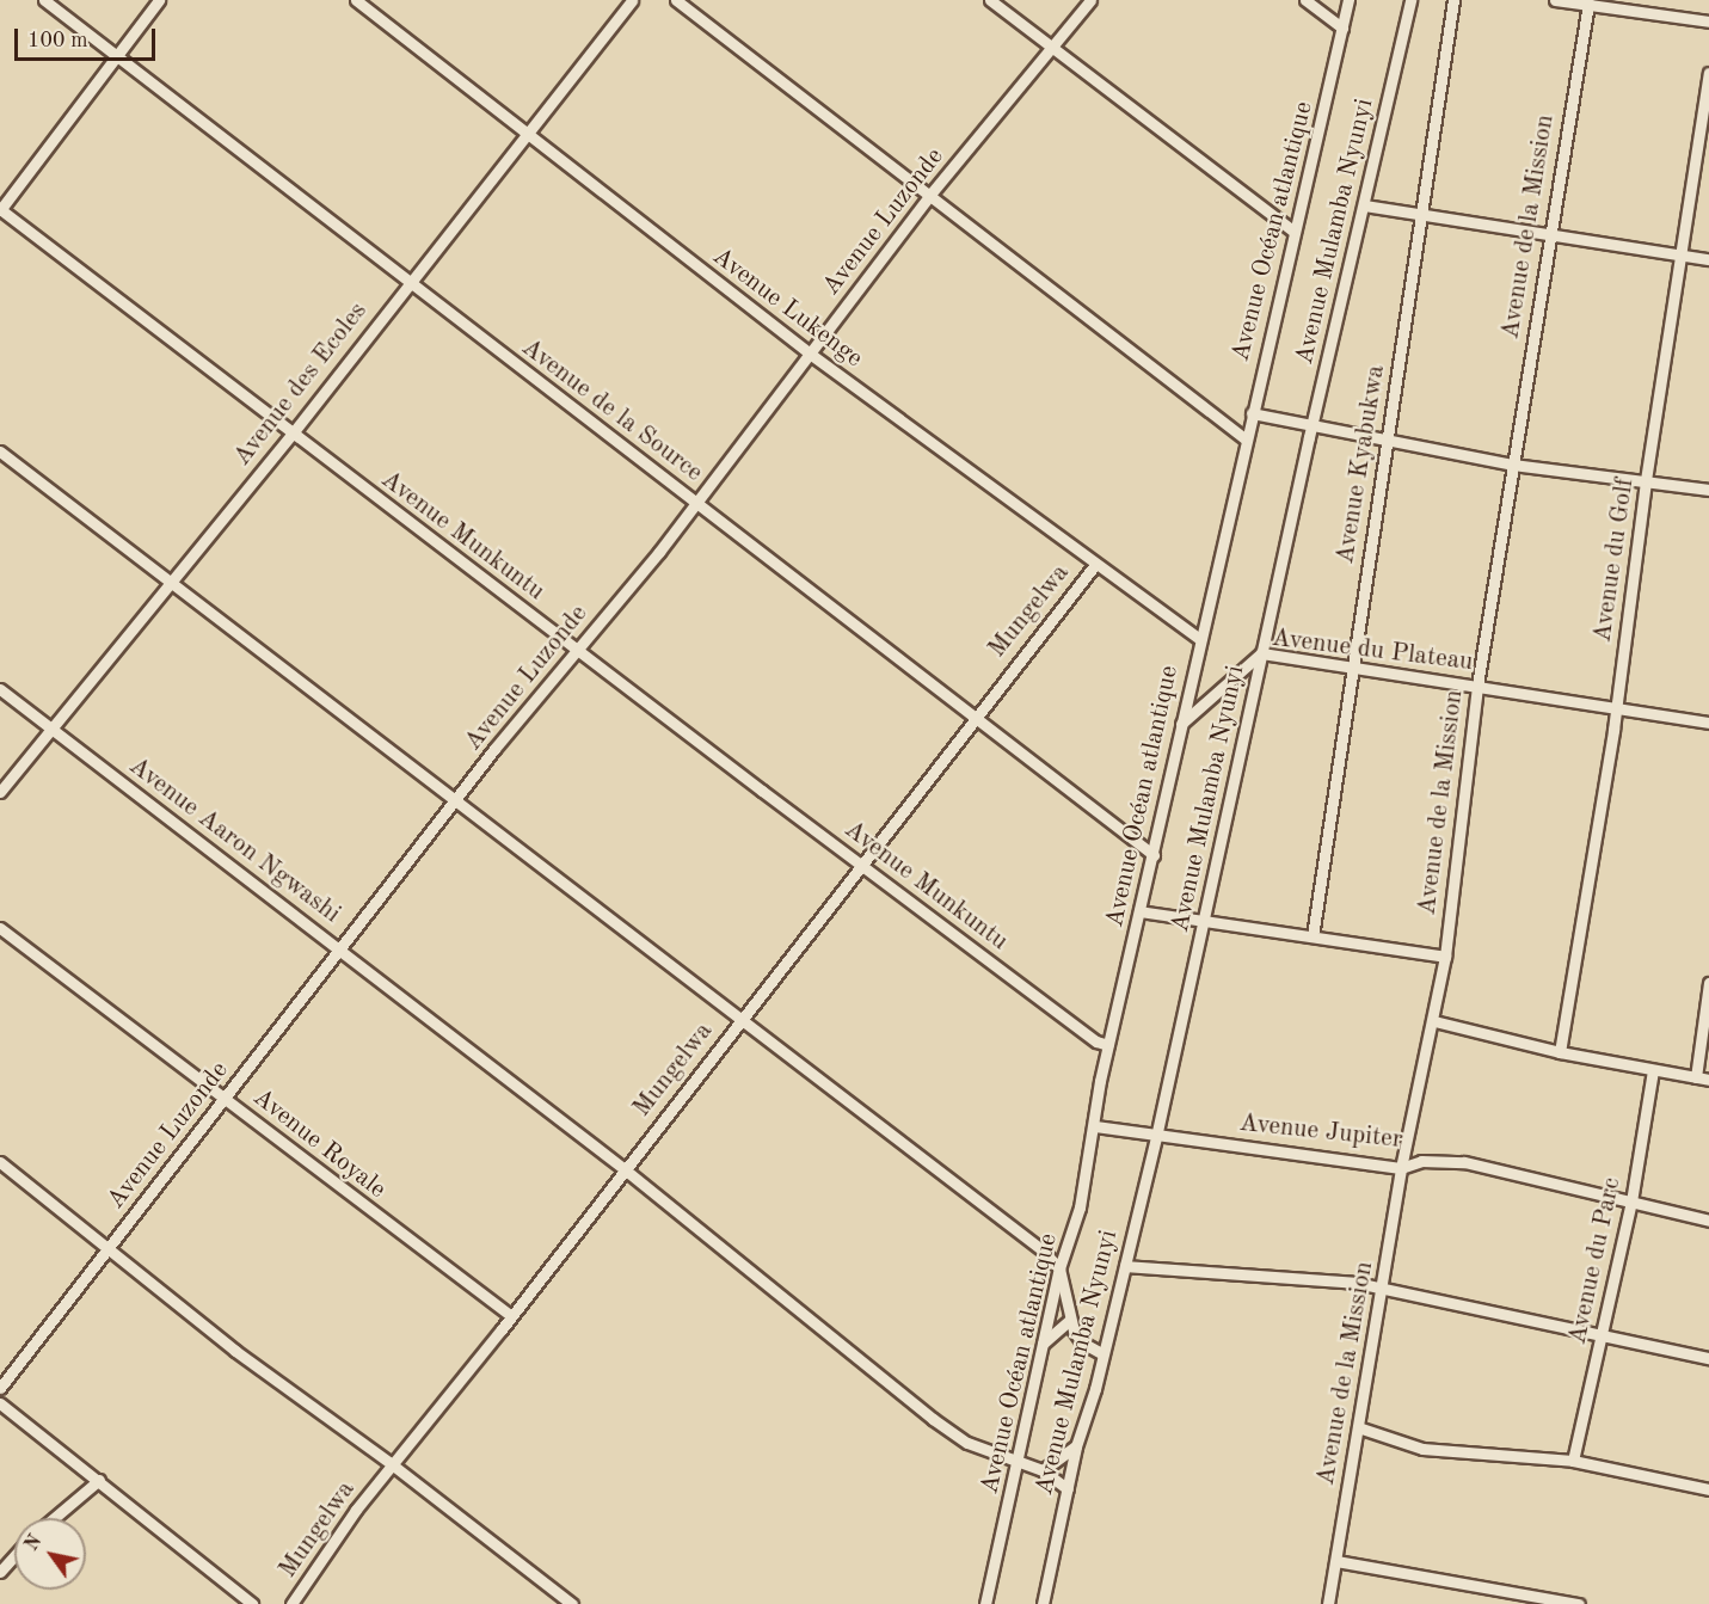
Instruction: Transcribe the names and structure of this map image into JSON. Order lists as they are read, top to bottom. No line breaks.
{"streets":{"street":["Avenue Luzonde","Avenue de la Mission","Avenue Océan atlantique","Avenue Mulamba Nyunyi","Avenue Lukenge","Avenue des Ecoles","Avenue de la Source","Avenue Kyabukwa","Avenue Munkuntu","Avenue du Golf","Mungelwa","Avenue du Plateau","Avenue Aaron Ngwashi","Avenue Jupiter","Avenue Royale","Avenue du Parc"]},"crossings":[["Avenue Luzonde","Avenue Lukenge"],["Avenue Luzonde","Avenue de la Source"],["Avenue Luzonde","Avenue Munkuntu"],["Avenue Luzonde","Avenue Aaron Ngwashi"],["Avenue Luzonde","Avenue Royale"],["Avenue de la Mission","Avenue du Plateau"],["Avenue de la Mission","Avenue Jupiter"],["Avenue Océan atlantique","Avenue Lukenge"],["Avenue Océan atlantique","Avenue de la Source"],["Avenue Océan atlantique","Avenue Munkuntu"],["Avenue Océan atlantique","Avenue du Plateau"],["Avenue Océan atlantique","Avenue Aaron Ngwashi"],["Avenue Océan atlantique","Avenue Jupiter"],["Avenue Mulamba Nyunyi","Avenue du Plateau"],["Avenue Mulamba Nyunyi","Avenue Jupiter"],["Avenue Lukenge","Avenue des Ecoles"],["Avenue Lukenge","Mungelwa"],["Avenue des Ecoles","Avenue de la Source"],["Avenue des Ecoles","Avenue Munkuntu"],["Avenue des Ecoles","Avenue Aaron Ngwashi"],["Avenue de la Source","Mungelwa"],["Avenue Kyabukwa","Avenue du Plateau"],["Avenue Munkuntu","Mungelwa"],["Avenue du Golf","Avenue du Plateau"],["Mungelwa","Avenue Aaron Ngwashi"],["Mungelwa","Avenue Royale"],["Avenue Jupiter","Avenue du Parc"]],"scale_bar":"100 m","north":"top left"}
